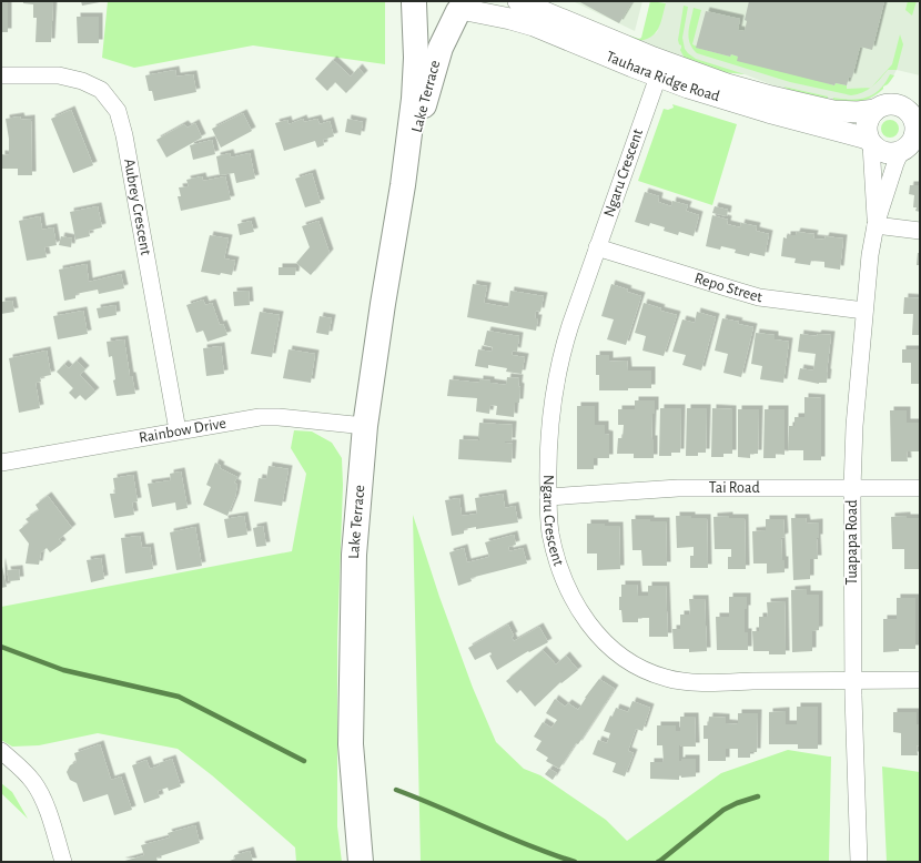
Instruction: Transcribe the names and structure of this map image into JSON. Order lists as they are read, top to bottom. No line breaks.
{"streets":{"main road":["Lake Terrace"],"street":["Tauhara Ridge Road","Ngaru Crescent","Aubrey Crescent","Repo Street","Rainbow Drive","Tai Road","Tuapapa Road"]},"crossings":[["Tauhara Ridge Road","Lake Terrace"],["Tauhara Ridge Road","Ngaru Crescent"],["Tauhara Ridge Road","Tuapapa Road"],["Lake Terrace","Rainbow Drive"],["Ngaru Crescent","Repo Street"],["Ngaru Crescent","Tai Road"],["Ngaru Crescent","Tuapapa Road"],["Aubrey Crescent","Rainbow Drive"],["Repo Street","Tuapapa Road"],["Tai Road","Tuapapa Road"]]}
